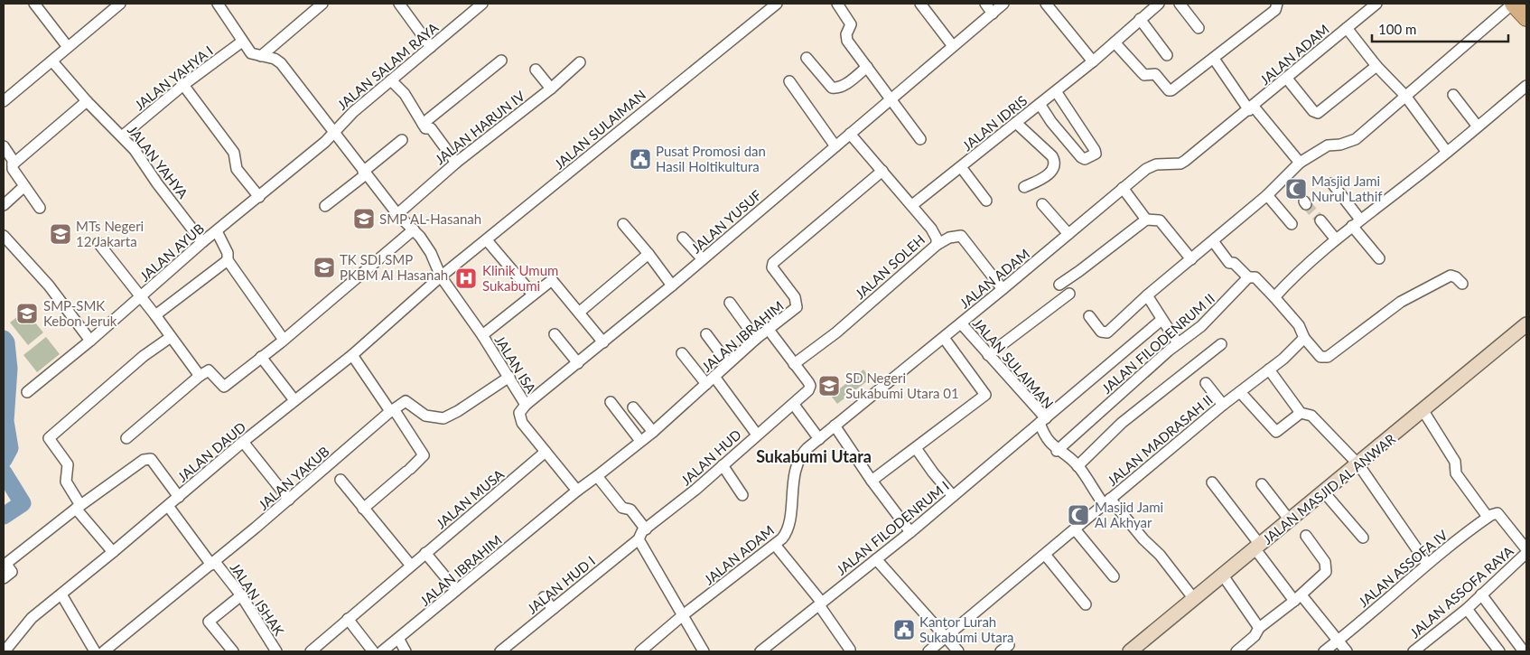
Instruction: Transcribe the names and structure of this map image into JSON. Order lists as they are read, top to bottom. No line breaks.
{"streets":{"street":["JALAN ADAM","JALAN SALAM RAYA","JALAN YAHYA I","JALAN IDRIS","JALAN HARUN IV","JALAN SULAIMAN","JALAN YAHYA","JALAN YUSUF","JALAN AYUB","JALAN SOLEH","JALAN IBRAHIM","JALAN FILODENRUM II","JALAN ISA","JALAN MADRASAH II","JALAN DAUD","JALAN HUD","JALAN YAKUB","JALAN MASJID AL ANWAR","JALAN MUSA","JALAN FILODENRUM I","JALAN ASSOFA IV","JALAN HUD I","JALAN ASSOFA RAYA","JALAN ISHAK"]},"crossings":[["JALAN ADAM","JALAN SULAIMAN"],["JALAN SALAM RAYA","JALAN AYUB"],["JALAN SALAM RAYA","JALAN ISA"],["JALAN YAHYA I","JALAN YAHYA"],["JALAN YAHYA I","JALAN ISA"],["JALAN IDRIS","JALAN SOLEH"],["JALAN HARUN IV","JALAN ISA"],["JALAN SULAIMAN","JALAN FILODENRUM II"],["JALAN SULAIMAN","JALAN ISA"],["JALAN SULAIMAN","JALAN MADRASAH II"],["JALAN SULAIMAN","JALAN DAUD"],["JALAN SULAIMAN","JALAN MASJID AL ANWAR"],["JALAN SULAIMAN","JALAN FILODENRUM I"],["JALAN YAHYA","JALAN AYUB"],["JALAN YUSUF","JALAN SOLEH"],["JALAN YUSUF","JALAN ISA"],["JALAN AYUB","JALAN ISA"],["JALAN SOLEH","JALAN IBRAHIM"],["JALAN SOLEH","JALAN HUD"],["JALAN IBRAHIM","JALAN ISA"],["JALAN ISA","JALAN DAUD"],["JALAN ISA","JALAN YAKUB"],["JALAN ISA","JALAN MUSA"],["JALAN DAUD","JALAN ISHAK"],["JALAN YAKUB","JALAN ISHAK"]],"districts":["Sukabumi Utara"],"places":{"public building":["Pusat Promosi dan Hasil Holtikultura","Kantor Lurah Sukabumi Utara"],"mosque":["Masjid Jami Nurul Lathif","Masjid Jami Al Akhyar"],"school or university":["SMP AL-Hasanah","MTs Negeri 12 Jakarta","TK SDI SMP PKBM Al Hasanah","SMP-SMK Kebon Jeruk","SD Negeri Sukabumi Utara 01"],"hospital":["Klinik Umum Sukabumi"]},"scale_bar":"100 m"}
